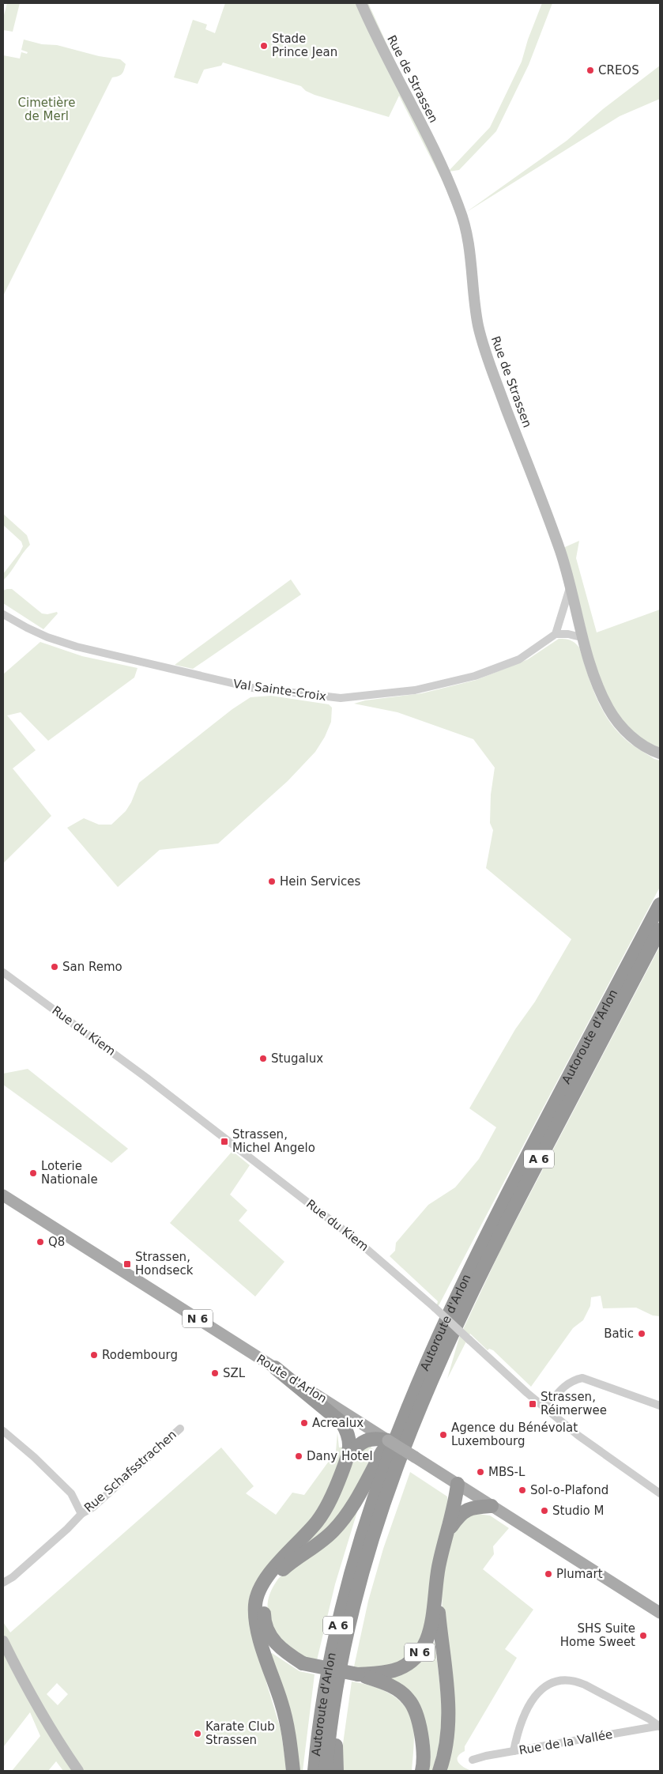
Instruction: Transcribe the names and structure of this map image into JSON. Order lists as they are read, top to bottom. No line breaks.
{"streets":{"highway":["Autoroute d'Arlon","A 6","N 6"],"main road":["Rue de Strassen","Route d'Arlon"],"street":["Val Sainte-Croix","Rue du Kiem","Rue Schafsstrachen","Rue de la Vallée"]},"crossings":[["Autoroute d'Arlon","A 6"],["N 6","Route d'Arlon"]],"parks":["Cimetière de Merl"],"places":{"other":["Stade Prince Jean","CREOS","Hein Services","San Remo","Stugalux","Loterie Nationale","Q8","Batic","Rodembourg","SZL","Acrealux","Agence du Bénévolat Luxembourg","Dany Hotel","MBS-L","Sol-o-Plafond","Studio M","Plumart","SHS Suite Home Sweet","Karate Club Strassen"],"transit":["Strassen, Michel Angelo","Strassen, Hondseck","Strassen, Réimerwee"]}}
